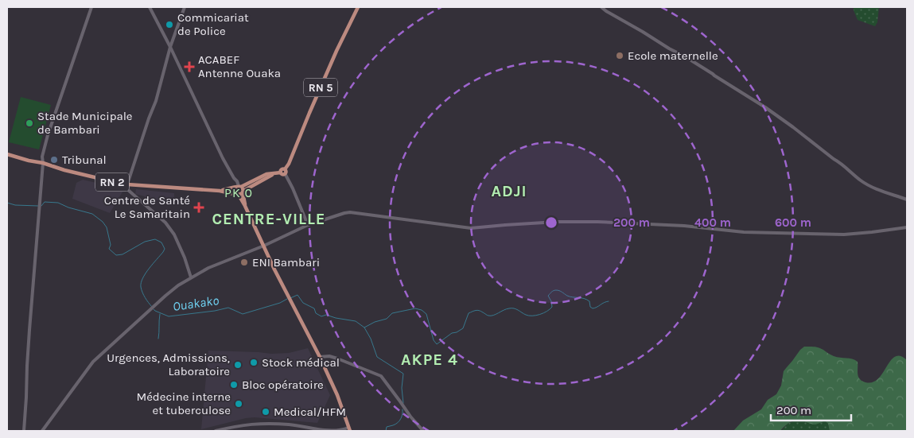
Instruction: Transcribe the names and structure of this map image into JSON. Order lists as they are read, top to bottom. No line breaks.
{"streets":{"main road":["RN 5","RN 2"]},"districts":["ADJI","PK 0","CENTRE-VILLE","AKPE 4"],"water":["Ouakako"],"places":{"other":["Commicariat de Police","Ecole maternelle","Stade Municipale de Bambari","Tribunal","ENI Bambari","Stock médical","Urgences, Admissions, Laboratoire","Bloc opératoire","Médecine interne et tuberculose","Medical/HFM"],"health":["ACABEF Antenne Ouaka","Centre de Santé Le Samaritain"]},"scale_bar":"200 m","rings":["200 m","400 m","600 m"]}
